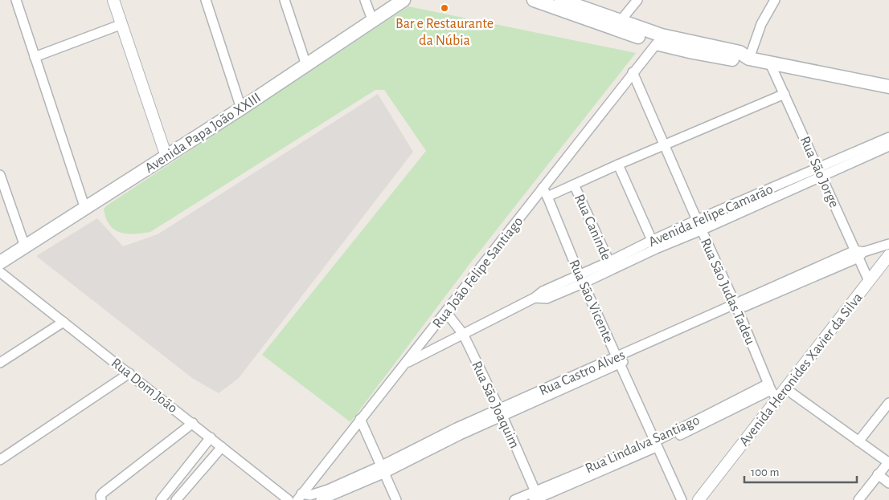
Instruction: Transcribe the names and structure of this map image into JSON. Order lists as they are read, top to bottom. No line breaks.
{"streets":{"main road":["Avenida Papa João XXIII"],"street":["Rua São Jorge","Avenida Felipe Camarão","Rua Caninde","Rua João Felipe Santiago","Rua São Judas Tadeu","Rua São Vicente","Avenida Heronides Xavier da Silva","Rua Castro Alves","Rua Dom João","Rua São Joaquim","Rua Lindalva Santiago"]},"crossings":[["Rua São Jorge","Avenida Felipe Camarão"],["Rua São Jorge","Rua João Felipe Santiago"],["Rua São Jorge","Avenida Heronides Xavier da Silva"],["Rua São Jorge","Rua Castro Alves"],["Avenida Felipe Camarão","Rua Caninde"],["Avenida Felipe Camarão","Rua João Felipe Santiago"],["Avenida Felipe Camarão","Rua São Judas Tadeu"],["Avenida Felipe Camarão","Rua São Vicente"],["Avenida Felipe Camarão","Rua São Joaquim"],["Rua Caninde","Rua João Felipe Santiago"],["Rua João Felipe Santiago","Rua São Judas Tadeu"],["Rua João Felipe Santiago","Rua São Vicente"],["Rua João Felipe Santiago","Rua Castro Alves"],["Rua João Felipe Santiago","Rua São Joaquim"],["Rua São Judas Tadeu","Avenida Heronides Xavier da Silva"],["Rua São Judas Tadeu","Rua Castro Alves"],["Rua São Judas Tadeu","Rua Lindalva Santiago"],["Rua São Vicente","Rua Castro Alves"],["Rua São Vicente","Rua Lindalva Santiago"],["Avenida Heronides Xavier da Silva","Rua Lindalva Santiago"],["Rua Castro Alves","Rua São Joaquim"],["Rua São Joaquim","Rua Lindalva Santiago"]],"places":["Bar e Restaurante da Núbia"],"scale_bar":"100 m"}
